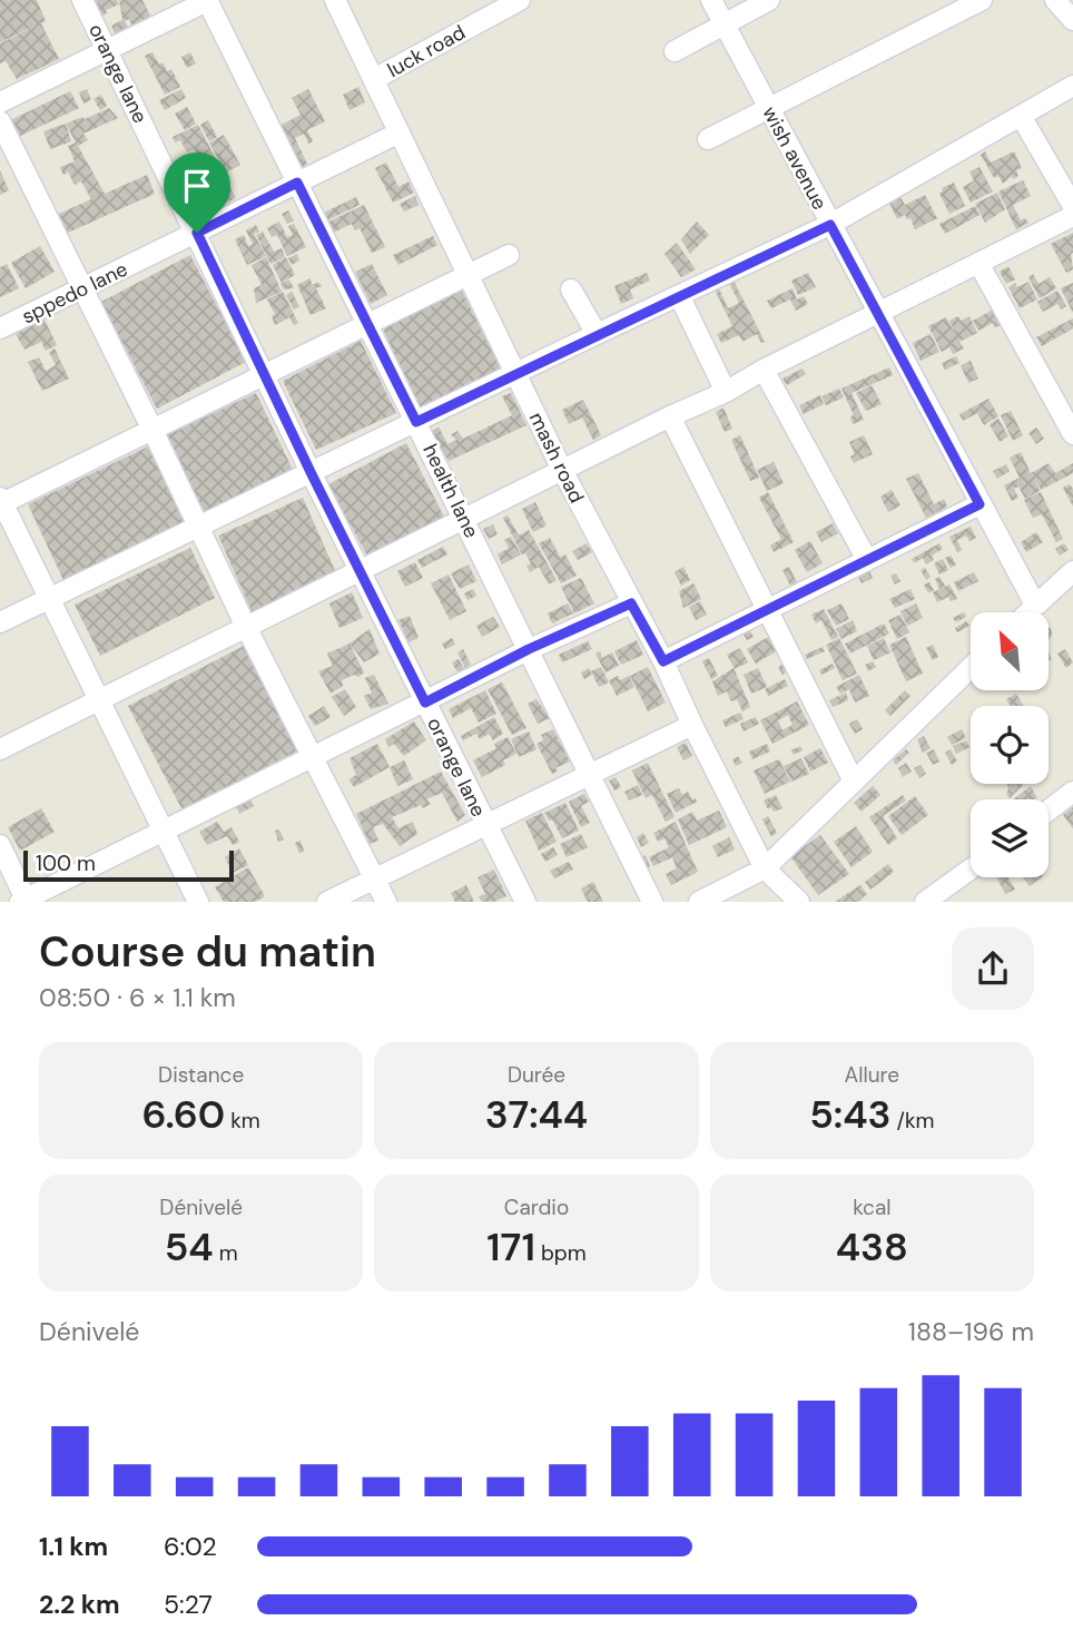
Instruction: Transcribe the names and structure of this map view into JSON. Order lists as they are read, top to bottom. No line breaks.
{"streets":{"street":["luck road","orange lane","wish avenue","sppedo lane","mash road","health lane"]},"crossings":[["luck road","mash road"],["orange lane","sppedo lane"],["sppedo lane","mash road"],["sppedo lane","health lane"]],"scale_bar":"100 m","north":"top left","page":{"scale":"100 m","heading":["Course du matin","08:50 · 6 × 1.1 km"],"stats":[["Distance","6.60 km"],["Durée","37:44"],["Allure","5:43 /km"],["Dénivelé","54 m"],["Cardio","171 bpm"],["kcal","438"]],"chart":["Dénivelé","188–196 m"],"list":[{"name":"1.1 km","note":"6:02"},{"name":"2.2 km","note":"5:27"}]}}
